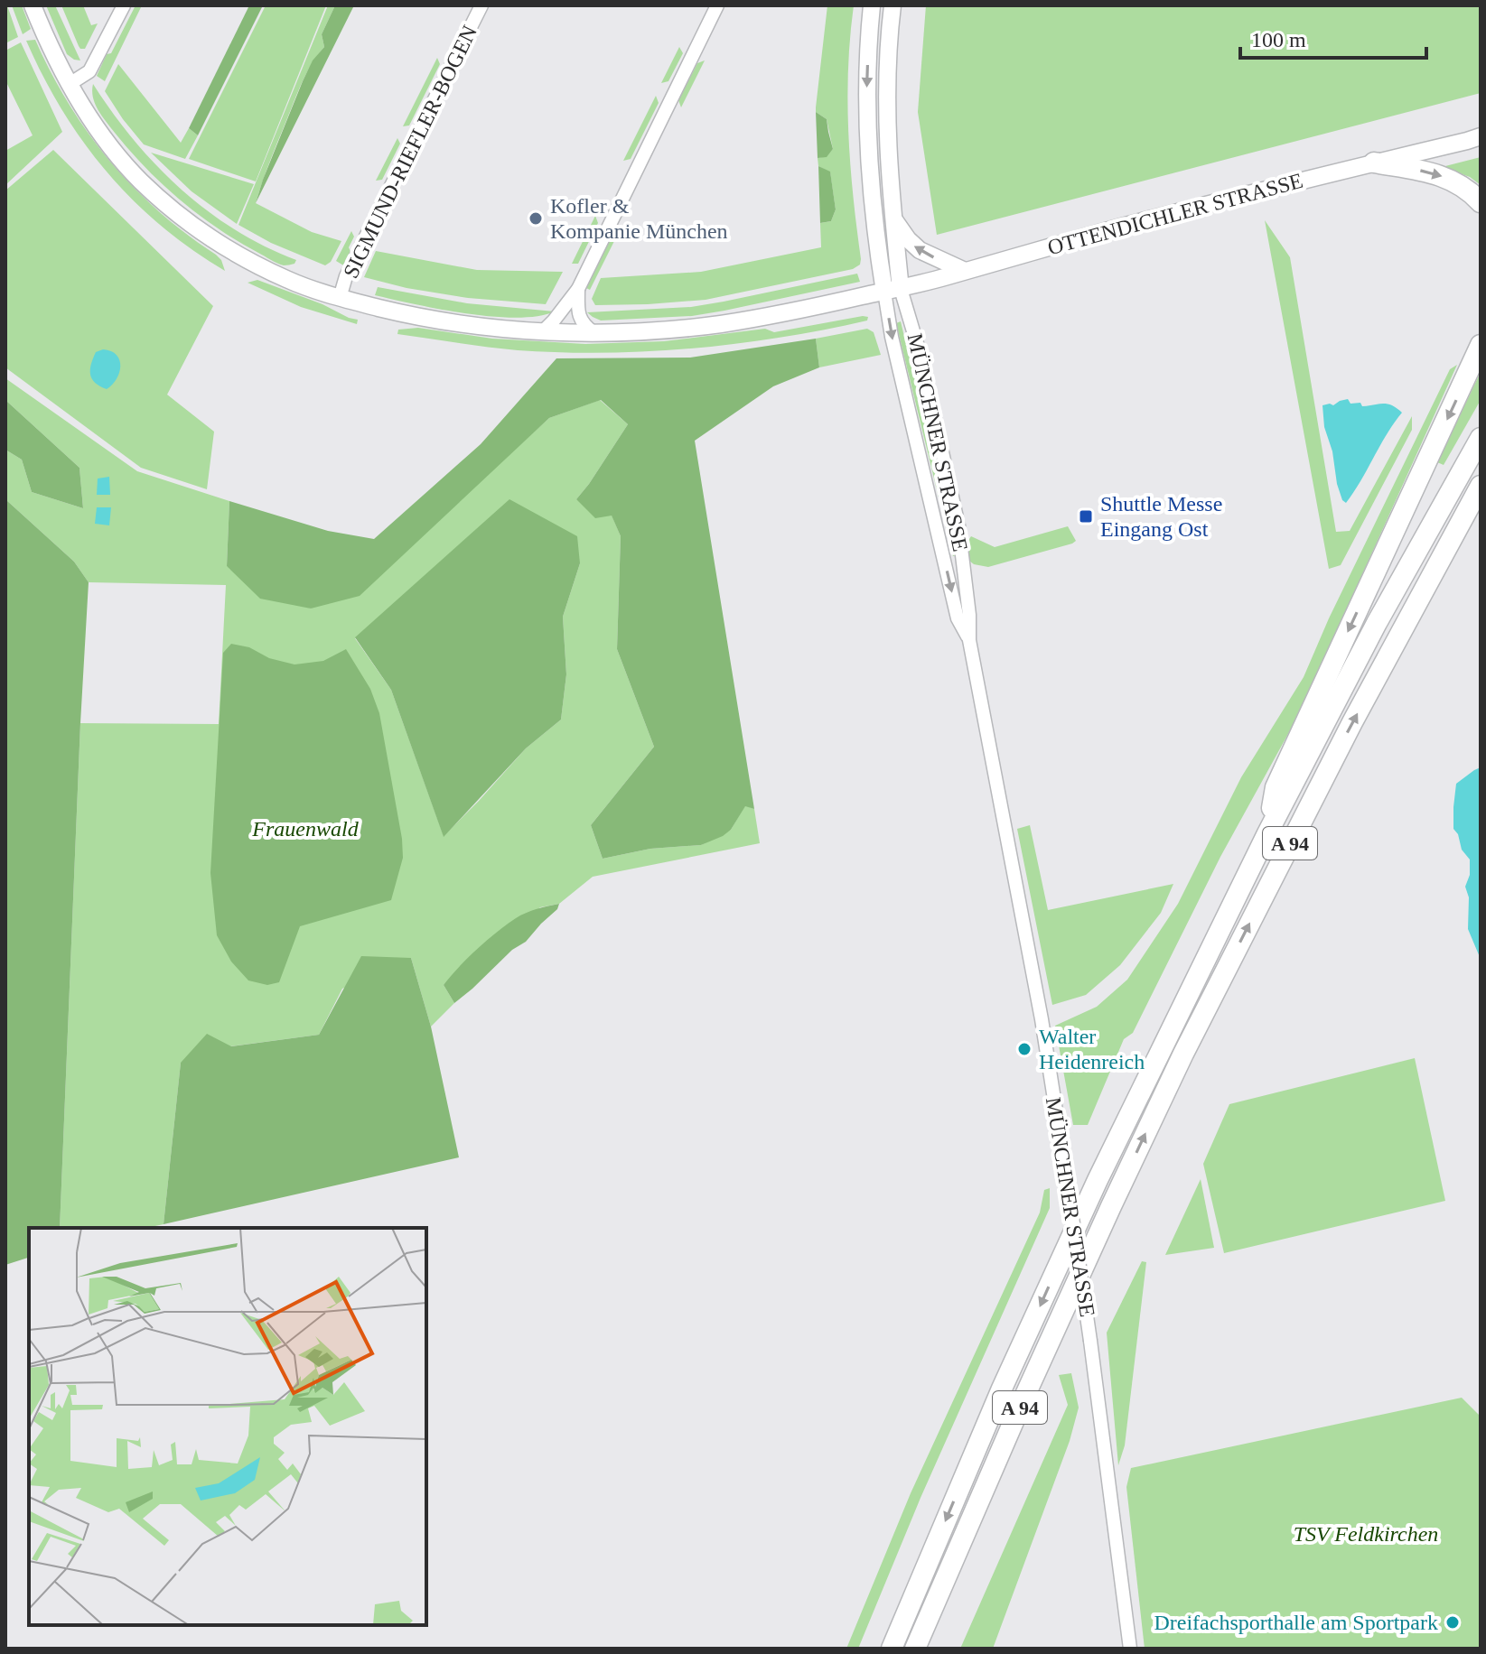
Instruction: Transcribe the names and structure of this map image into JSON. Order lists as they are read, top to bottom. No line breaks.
{"streets":{"highway":["A 94"],"main road":["OTTENDICHLER STRASSE"],"street":["SIGMUND-RIEFLER-BOGEN","MÜNCHNER STRASSE"]},"crossings":[["SIGMUND-RIEFLER-BOGEN","OTTENDICHLER STRASSE"],["OTTENDICHLER STRASSE","MÜNCHNER STRASSE"]],"parks":["Frauenwald","TSV Feldkirchen"],"places":{"other":["Kofler & Kompanie München","Walter Heidenreich","Dreifachsporthalle am Sportpark"],"transit":["Shuttle Messe Eingang Ost"]},"scale_bar":"100 m"}
